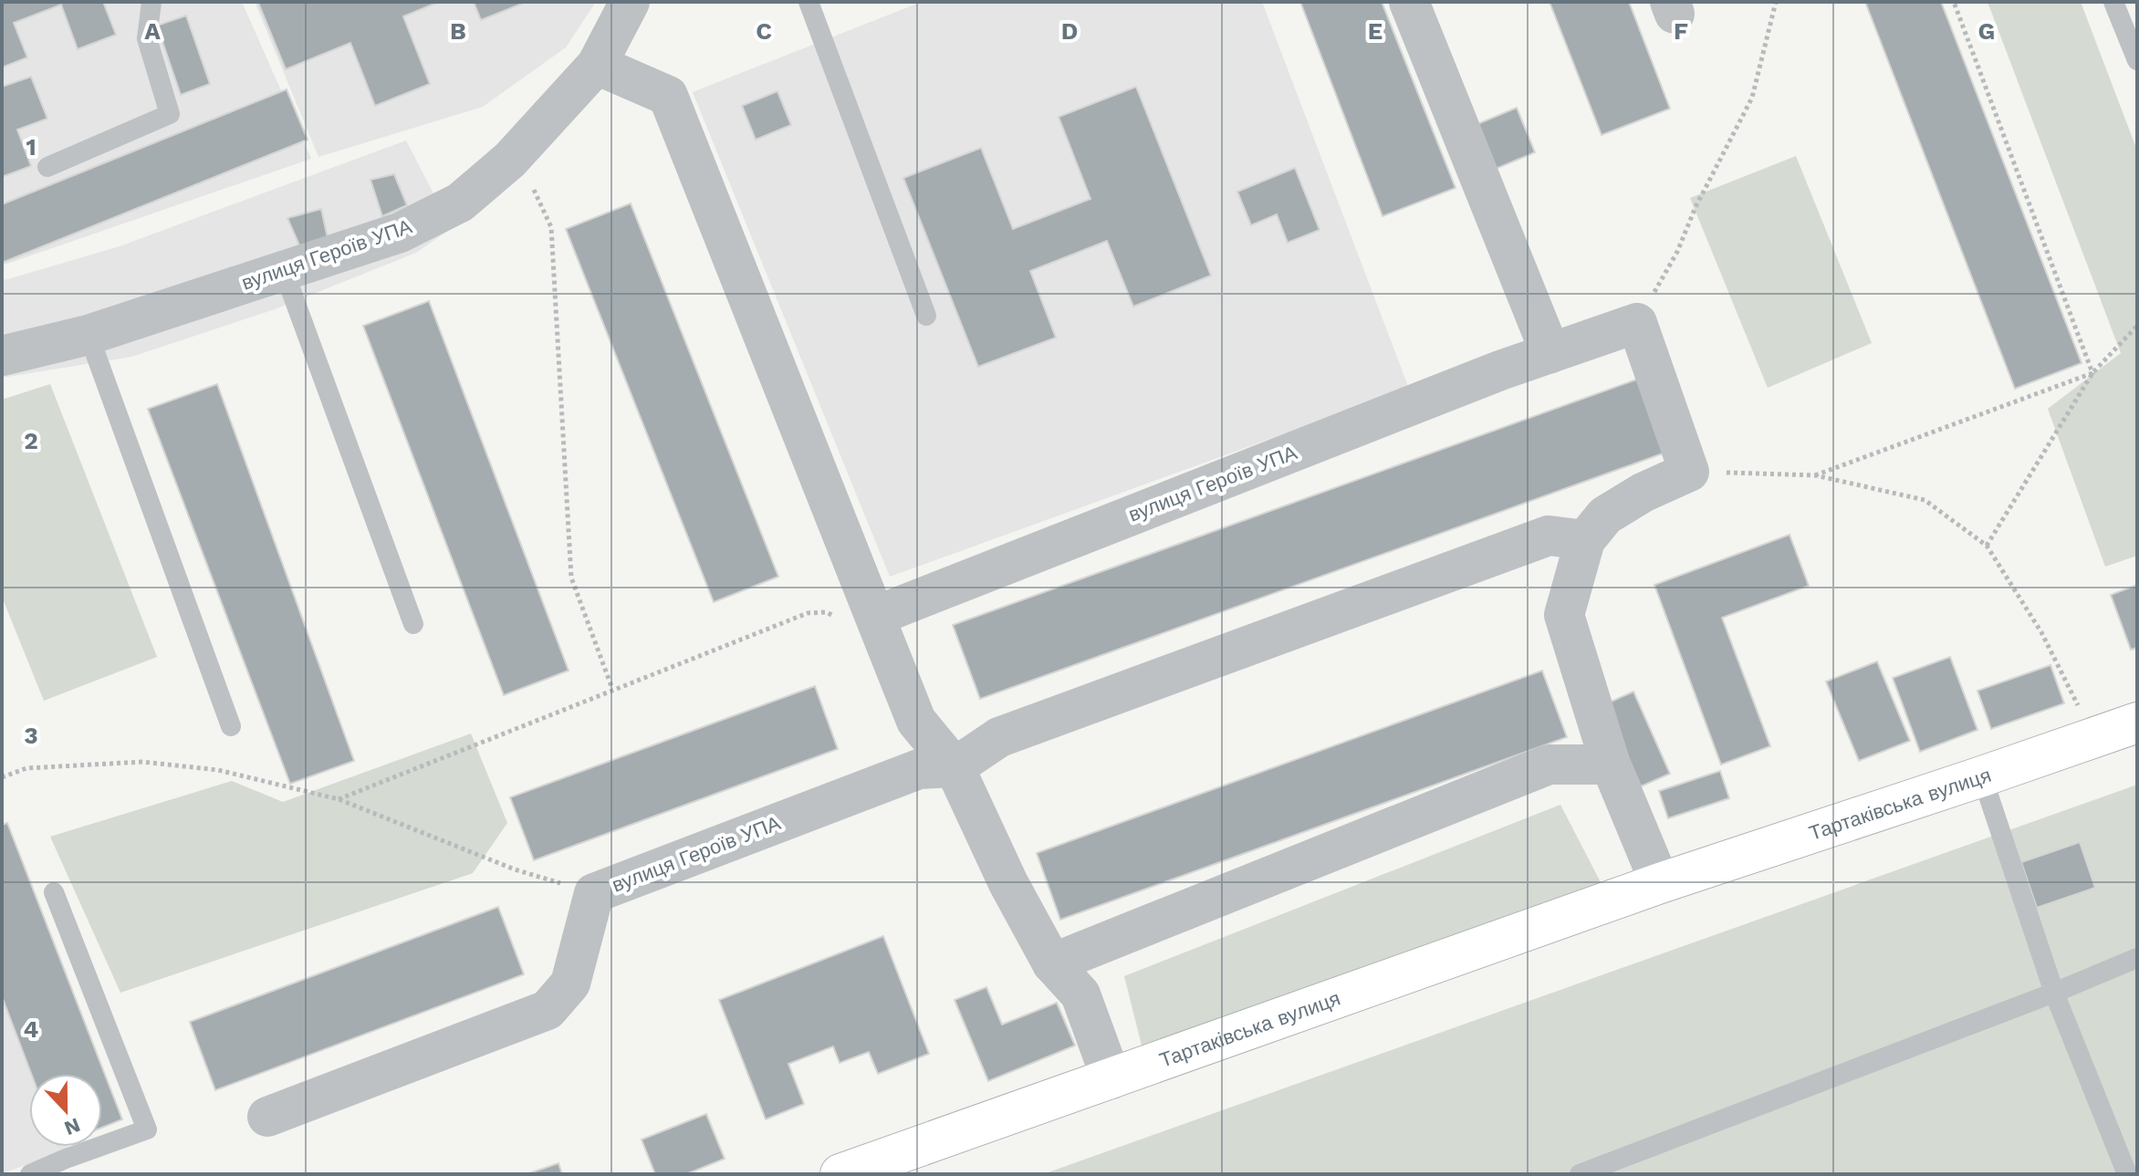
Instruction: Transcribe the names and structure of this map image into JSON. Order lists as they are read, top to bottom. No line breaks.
{"streets":{"street":["вулиця Героїв УПА","Тартаківська вулиця"]},"north":"bottom","grid":{"columns":["A","B","C","D","E","F","G"],"rows":["1","2","3","4"]}}
